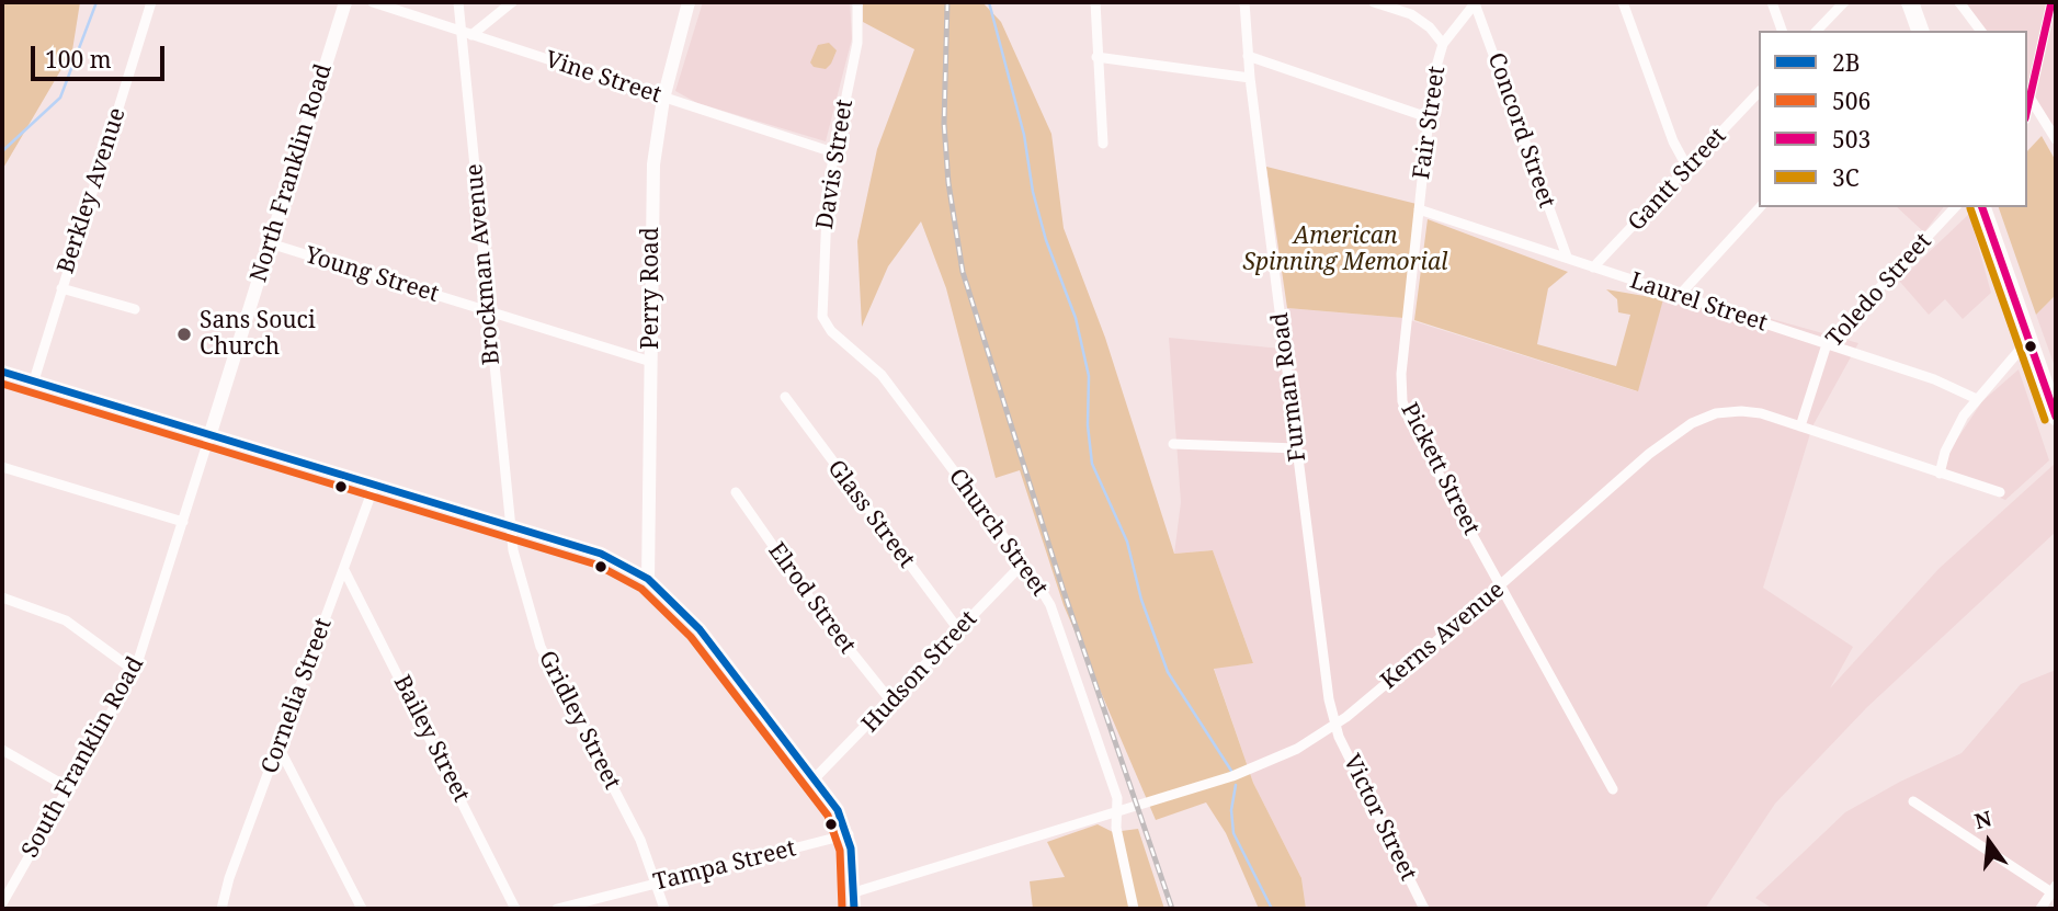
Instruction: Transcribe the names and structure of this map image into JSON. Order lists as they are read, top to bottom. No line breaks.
{"streets":{"street":["Vine Street","Fair Street","Concord Street","Davis Street","North Franklin Road","Gantt Street","Berkley Avenue","Brockman Avenue","Young Street","Perry Road","Toledo Street","Laurel Street","Furman Road","Pickett Street","Glass Street","Church Street","Elrod Street","Kerns Avenue","Hudson Street","Cornelia Street","Gridley Street","Bailey Street","South Franklin Road","Victor Street","Tampa Street"]},"crossings":[["Vine Street","Davis Street"],["Vine Street","Brockman Avenue"],["Vine Street","Perry Road"],["Fair Street","Concord Street"],["Fair Street","Laurel Street"],["Fair Street","Pickett Street"],["Concord Street","Laurel Street"],["Davis Street","Church Street"],["North Franklin Road","Young Street"],["North Franklin Road","South Franklin Road"],["Gantt Street","Laurel Street"],["Brockman Avenue","Young Street"],["Brockman Avenue","Gridley Street"],["Young Street","Perry Road"],["Toledo Street","Laurel Street"],["Toledo Street","Kerns Avenue"],["Laurel Street","Pickett Street"],["Furman Road","Kerns Avenue"],["Furman Road","Victor Street"],["Pickett Street","Kerns Avenue"],["Glass Street","Hudson Street"],["Church Street","Kerns Avenue"],["Church Street","Hudson Street"],["Elrod Street","Hudson Street"],["Kerns Avenue","Victor Street"],["Cornelia Street","Bailey Street"],["Gridley Street","Tampa Street"]],"parks":["American Spinning Memorial"],"places":["Sans Souci Church"],"lines":["transit line 503","transit line 3C","transit line 2B","transit line 506"],"legend":["2B","506","503","3C"],"scale_bar":"100 m","north":"top"}
